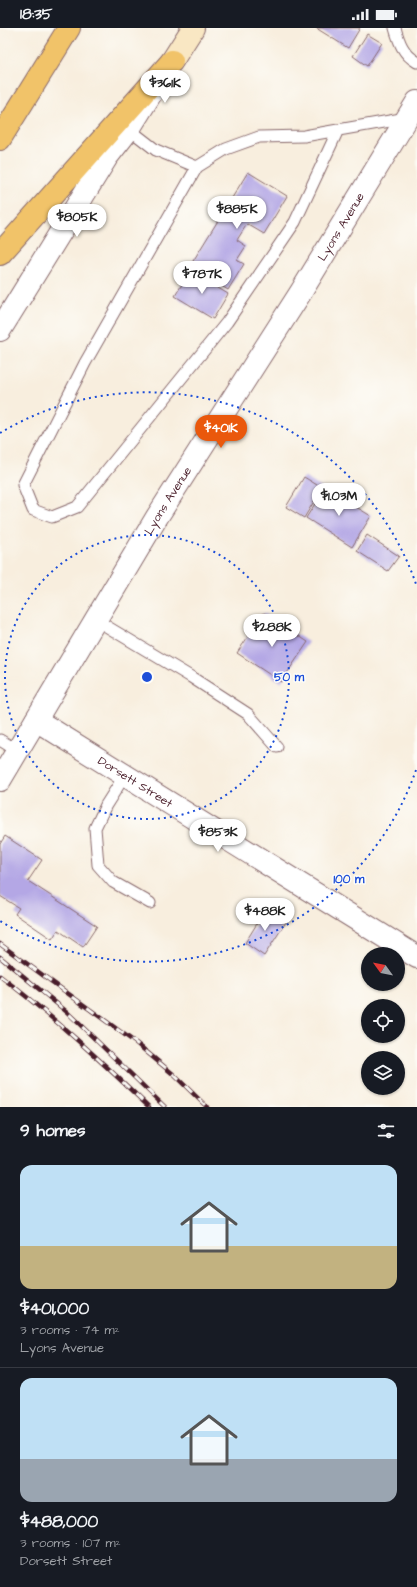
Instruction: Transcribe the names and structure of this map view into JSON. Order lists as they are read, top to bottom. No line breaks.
{"streets":{"street":["Lyons Avenue","Dorsett Street"]},"crossings":[["Lyons Avenue","Dorsett Street"]],"north":"top left","page":{"status":"18:35","price":["$361K","$885K","$805K","$787K","$401K","$1.03M","$288K","$853K","$488K"],"heading":"9 homes","list":[{"name":"$401,000","note":"3 rooms · 74 m² · Lyons Avenue"},{"name":"$488,000","note":"3 rooms · 107 m² · Dorsett Street"}]},"rings":["50 m","100 m"]}
